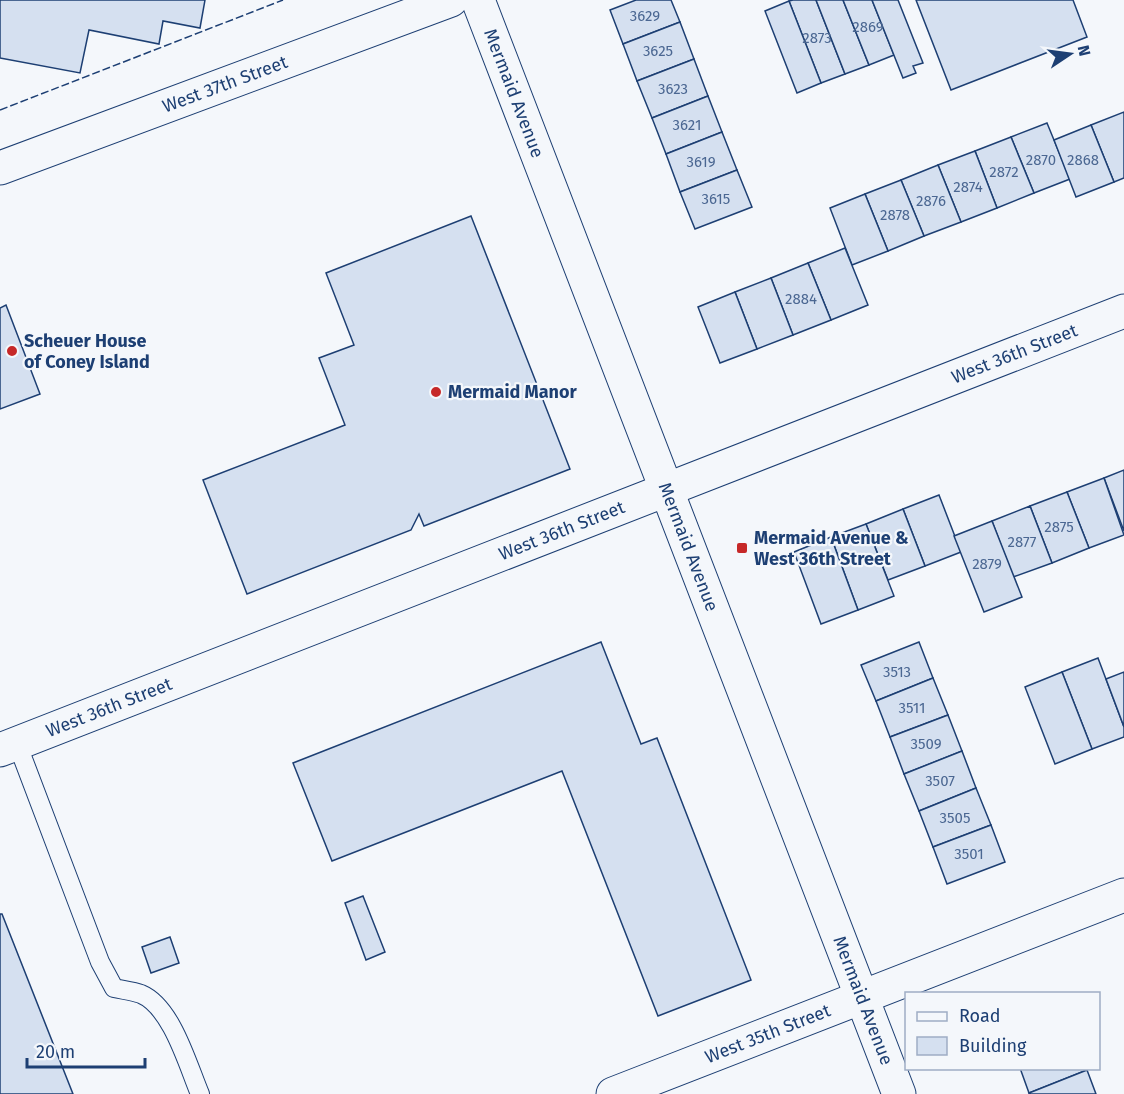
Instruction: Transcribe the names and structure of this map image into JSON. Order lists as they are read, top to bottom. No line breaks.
{"streets":{"street":["West 37th Street","Mermaid Avenue","West 36th Street","West 35th Street"]},"crossings":[["Mermaid Avenue","West 36th Street"],["Mermaid Avenue","West 35th Street"]],"places":{"other":["Scheuer House of Coney Island","Mermaid Manor"],"transit":["Mermaid Avenue & West 36th Street"]},"house_numbers":["3629","2869","2873","3625","3623","3621","2870","2868","3619","2872","2874","3615","2876","2878","2884","2875","2877","2879","3513","3511","3509","3507","3505","3501"],"legend":["Road","Building"],"scale_bar":"20 m","north":"right"}
